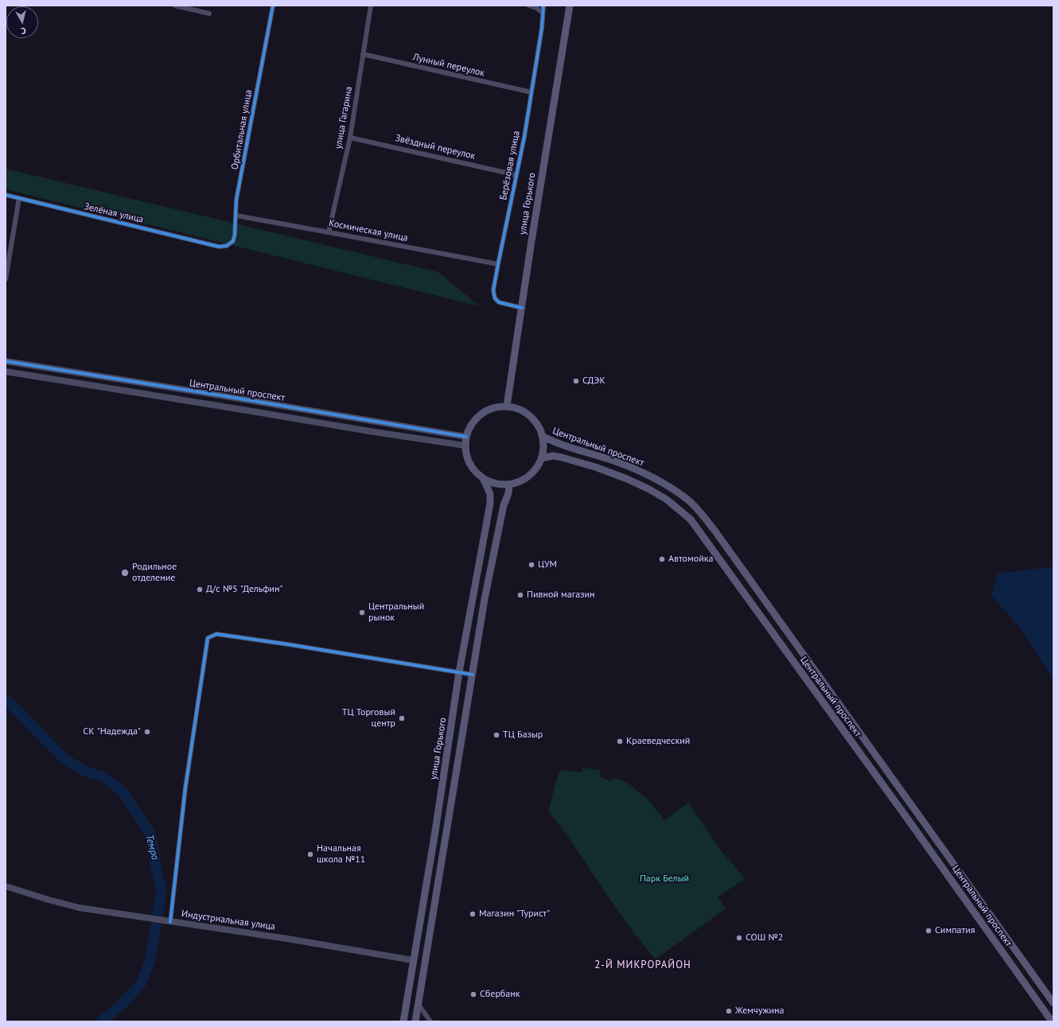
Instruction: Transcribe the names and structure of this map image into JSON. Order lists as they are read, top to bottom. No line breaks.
{"streets":{"main road":["улица Горького","Центральный проспект"],"street":["Лунный переулок","улица Гагарина","Орбитальная улица","Звёздный переулок","Берёзовая улица","Зелёная улица","Космическая улица","Индустриальная улица"]},"crossings":[["Лунный переулок","улица Гагарина"],["Лунный переулок","Берёзовая улица"],["улица Гагарина","Звёздный переулок"],["улица Гагарина","Космическая улица"],["Орбитальная улица","Зелёная улица"],["Орбитальная улица","Космическая улица"],["Звёздный переулок","Берёзовая улица"],["Берёзовая улица","улица Горького"],["Берёзовая улица","Космическая улица"],["улица Горького","Центральный проспект"],["улица Горького","Индустриальная улица"]],"districts":["2-Й МИКРОРАЙОН"],"water":["Темра"],"parks":["Парк Белый"],"places":["СДЭК","Автомойка","ЦУМ","Родильное отделение","Д/c №5 \"Дельфин\"","Пивной магазин","Центральный рынок","ТЦ Торговый центр","СК \"Надежда\"","ТЦ Базыр","Краеведческий","Начальная школа №11","Магазин \"Турист\"","Симпатия","СОШ №2","Сбербанк","Жемчужина"],"north":"bottom"}
